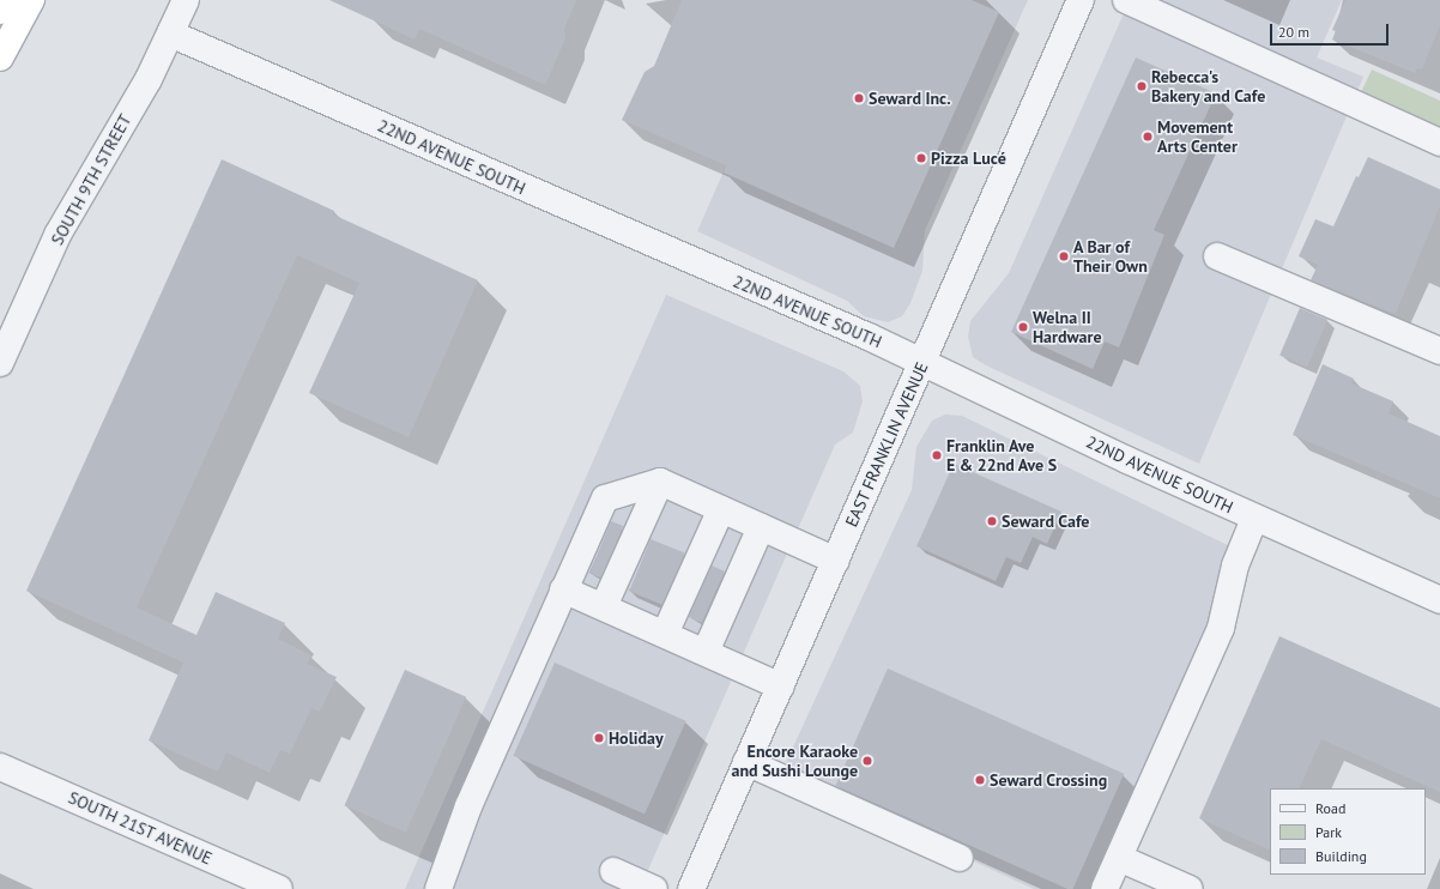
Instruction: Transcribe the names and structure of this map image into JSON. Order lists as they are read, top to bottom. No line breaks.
{"streets":{"street":["22ND AVENUE SOUTH","SOUTH 9TH STREET","EAST FRANKLIN AVENUE","SOUTH 21ST AVENUE"]},"crossings":[["22ND AVENUE SOUTH","SOUTH 9TH STREET"],["22ND AVENUE SOUTH","EAST FRANKLIN AVENUE"]],"places":["Rebecca's Bakery and Cafe","Seward Inc.","Movement Arts Center","Pizza Lucé","A Bar of Their Own","Welna II Hardware","Franklin Ave E & 22nd Ave S","Seward Cafe","Holiday","Encore Karaoke and Sushi Lounge","Seward Crossing"],"legend":["Road","Park","Building"],"scale_bar":"20 m"}
